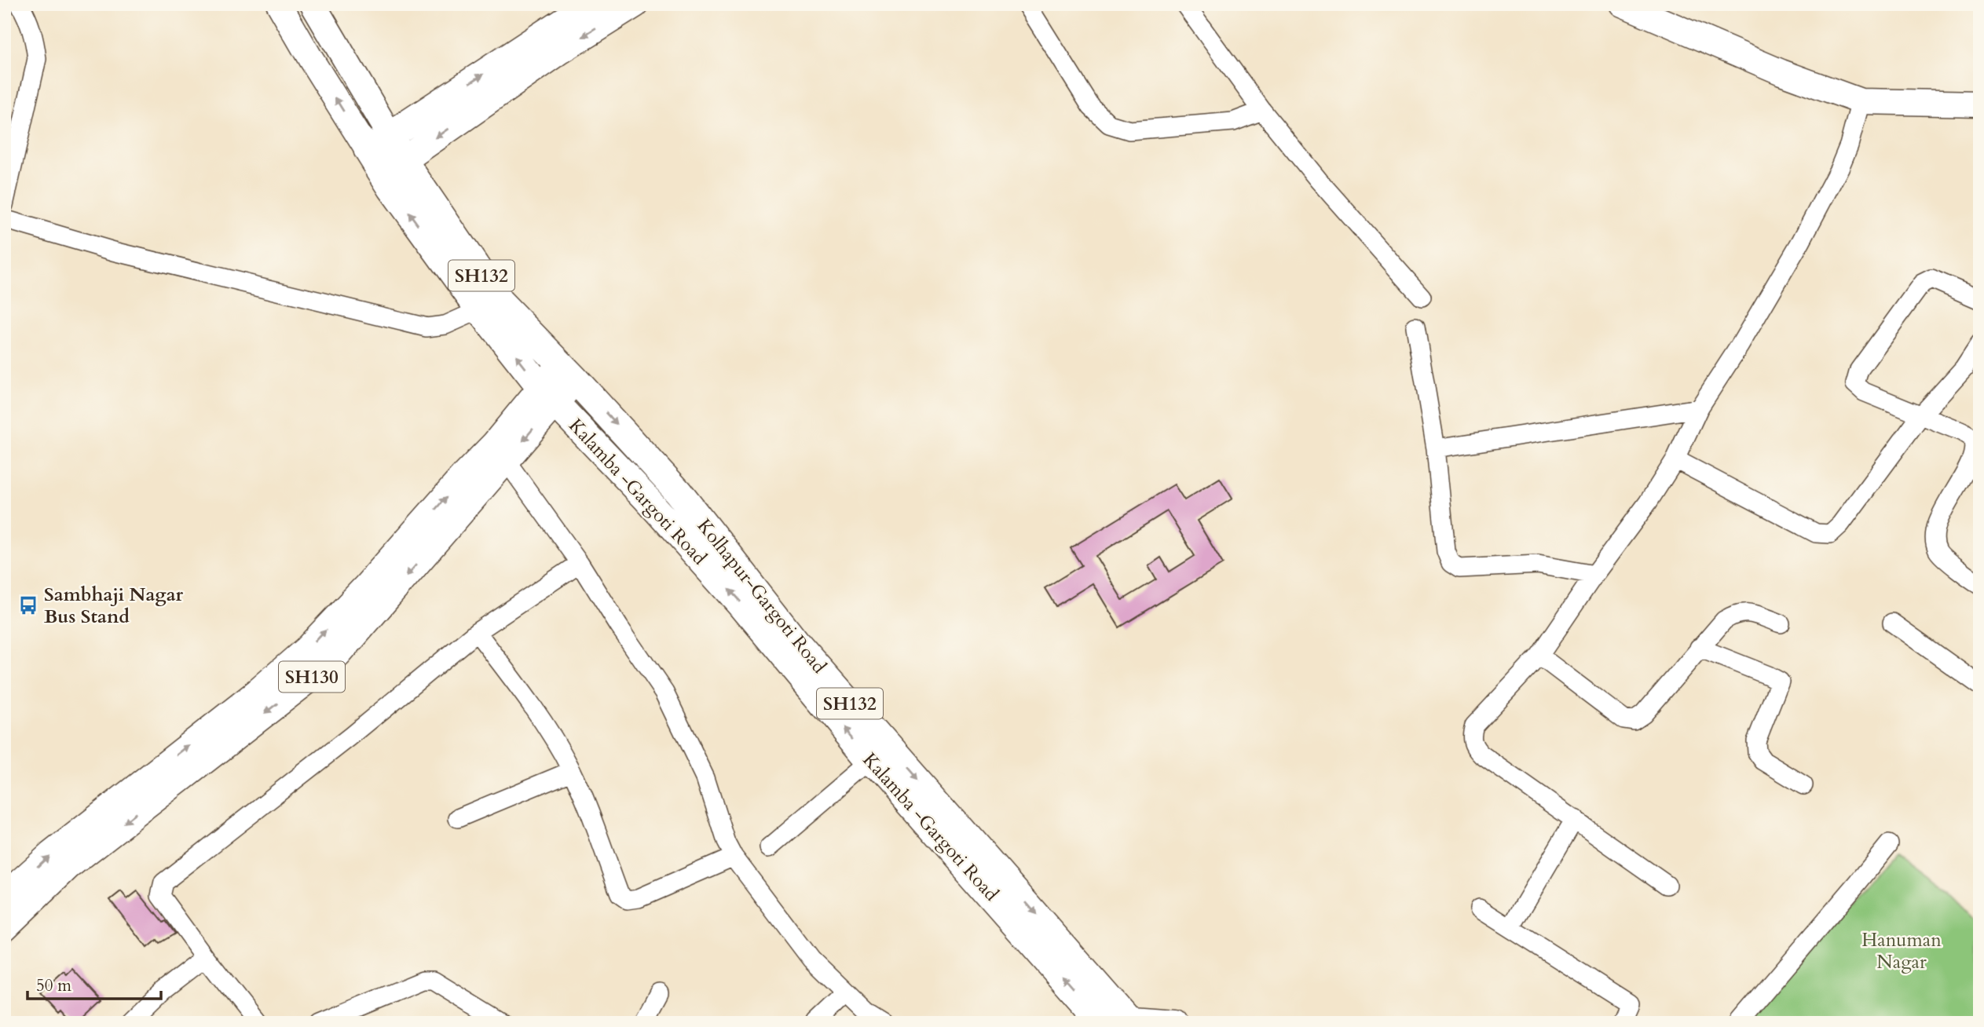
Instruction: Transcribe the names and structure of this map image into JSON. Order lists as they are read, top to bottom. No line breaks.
{"streets":{"main road":["SH132","Kalamba -Gargoti Road","Kolhapur-Gargoti Road","SH130"]},"crossings":[["Kalamba -Gargoti Road","Kolhapur-Gargoti Road"],["Kalamba -Gargoti Road","SH130"],["Kolhapur-Gargoti Road","SH130"]],"one_way":["Kolhapur-Gargoti Road"],"parks":["Hanuman Nagar"],"places":{"bus stop":["Sambhaji Nagar Bus Stand"]},"scale_bar":"50 m"}
